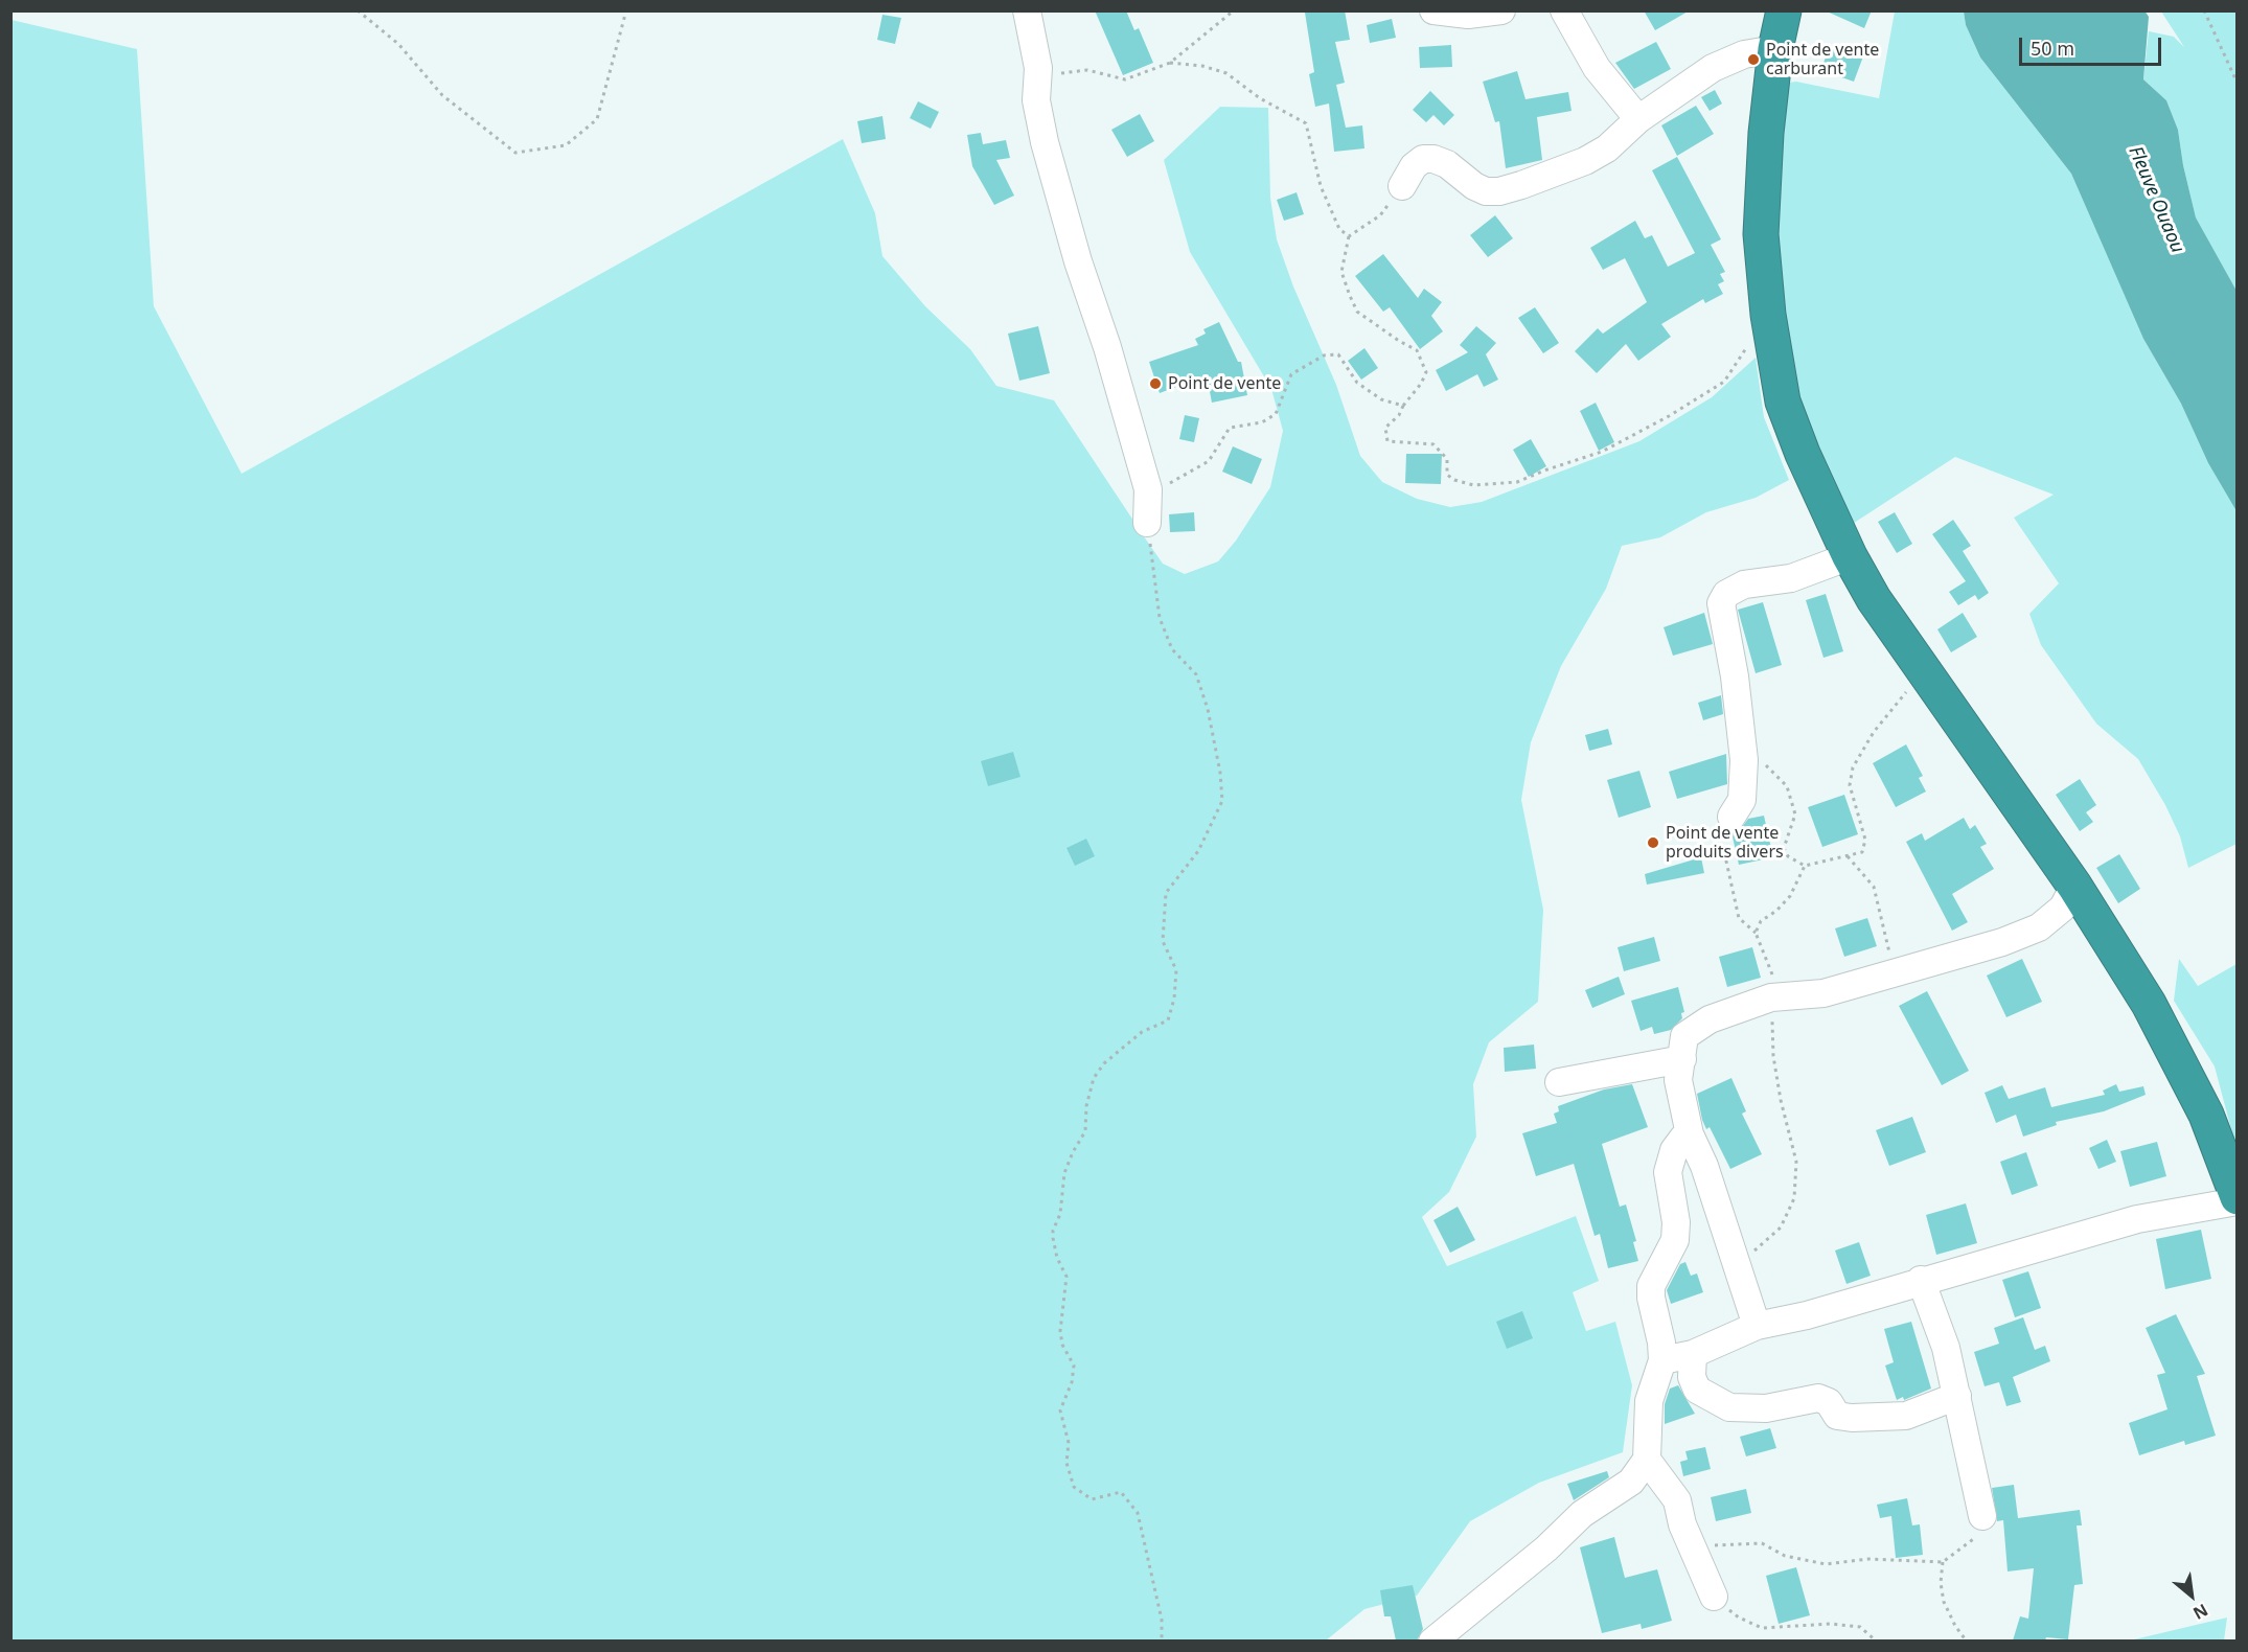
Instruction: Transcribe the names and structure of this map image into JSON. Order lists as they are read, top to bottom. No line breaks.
{"water":["Fleuve Ouaou"],"places":["Point de vente carburant","Point de vente","Point de vente produits divers"],"scale_bar":"50 m","north":"bottom right"}
